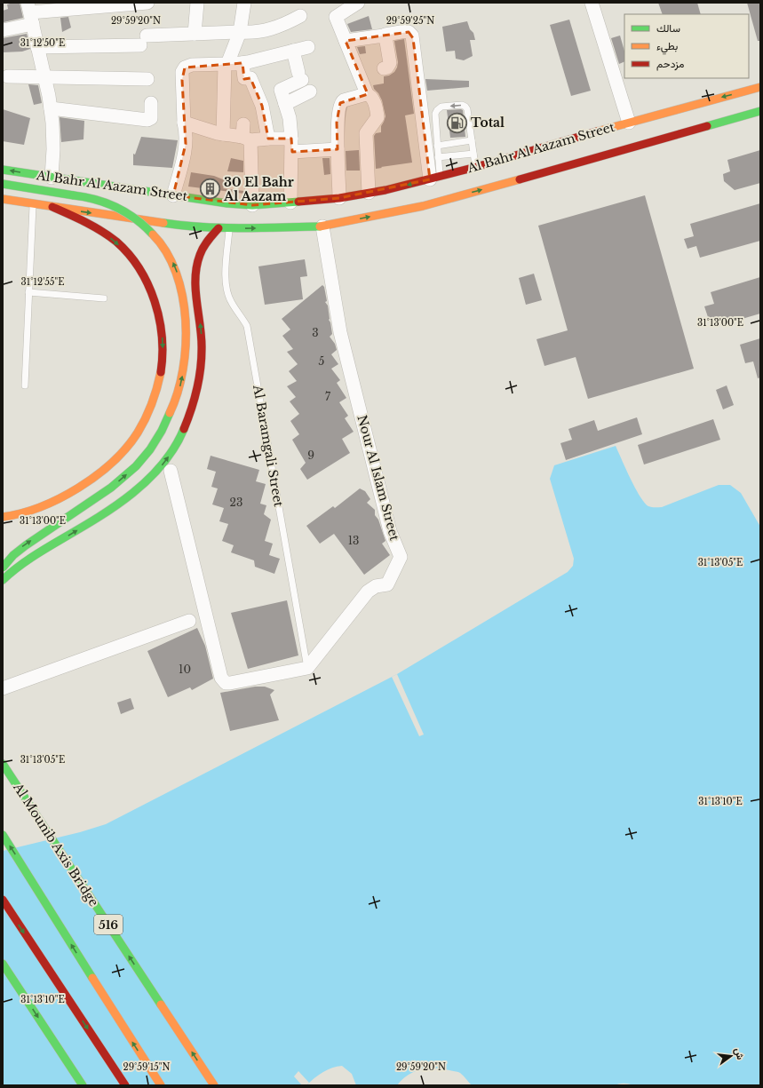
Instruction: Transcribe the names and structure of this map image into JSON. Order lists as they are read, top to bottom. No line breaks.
{"streets":{"main road":["Al Bahr Al Aazam Street","Al Mounib Axis Bridge","516"],"street":["Nour Al Islam Street"],"lane":["Al Baramgali Street"]},"crossings":[["Al Bahr Al Aazam Street","Al Baramgali Street"],["Al Bahr Al Aazam Street","Nour Al Islam Street"],["Al Baramgali Street","Nour Al Islam Street"]],"places":{"fuel station":["Total"],"building":["30 El Bahr Al Aazam"]},"house_numbers":["3","5","7","9","23","13","10"],"legend":["سالك","بطيء","مزدحم"],"north":"right","coordinates":["29°59'20\"N","29°59'25\"N","31°12'50\"E","31°12'55\"E","31°13'00\"E","31°13'05\"E","31°13'10\"E","29°59'15\"N"]}
